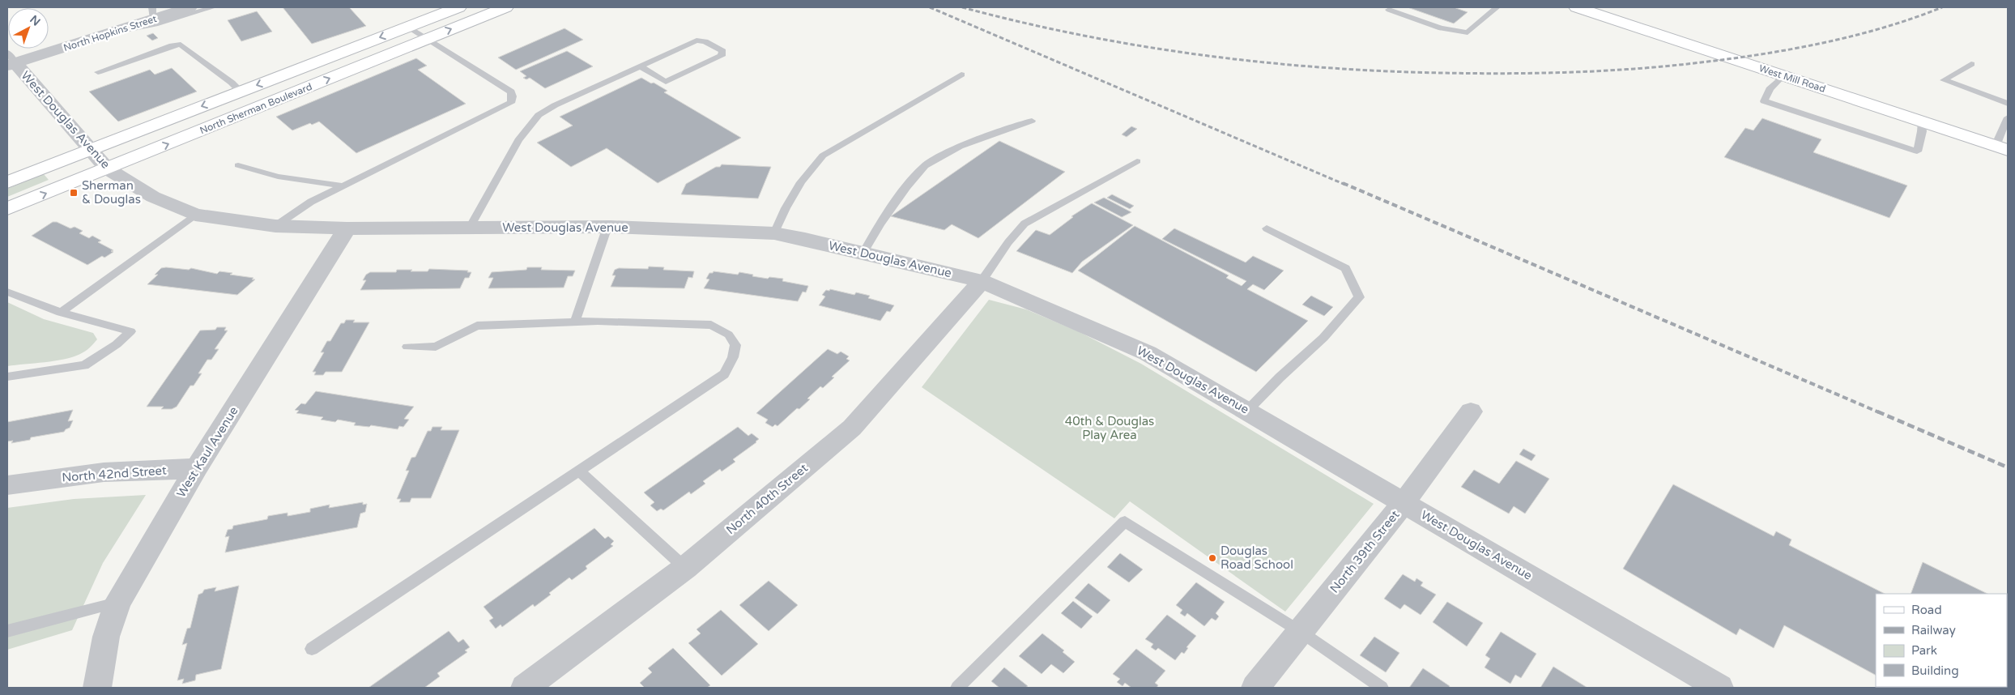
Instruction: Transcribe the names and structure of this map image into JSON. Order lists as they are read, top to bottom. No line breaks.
{"streets":{"main road":["West Mill Road","North Sherman Boulevard"],"street":["North Hopkins Street","West Douglas Avenue","West Kaul Avenue","North 42nd Street","North 40th Street","North 39th Street"]},"crossings":[["North Hopkins Street","West Douglas Avenue"],["North Sherman Boulevard","West Douglas Avenue"],["West Douglas Avenue","West Kaul Avenue"],["West Douglas Avenue","North 40th Street"],["West Douglas Avenue","North 39th Street"],["West Kaul Avenue","North 42nd Street"]],"parks":["40th & Douglas Play Area"],"places":{"transit":["Sherman & Douglas"],"other":["Douglas Road School"]},"legend":["Road","Railway","Park","Building"],"north":"top right"}
